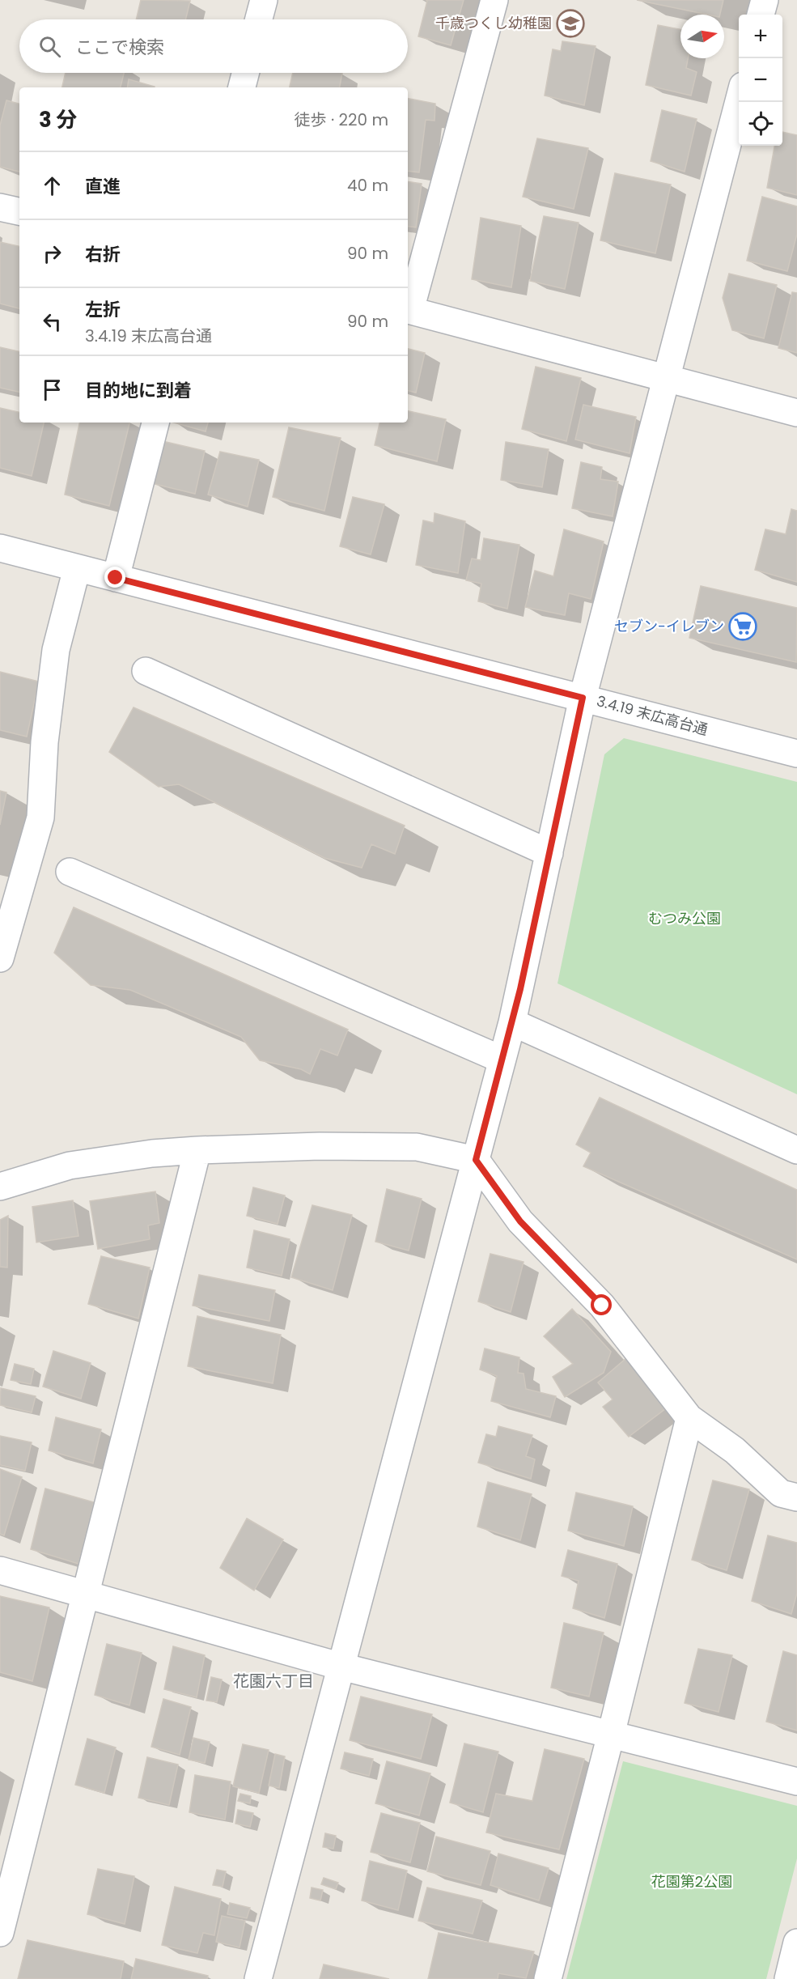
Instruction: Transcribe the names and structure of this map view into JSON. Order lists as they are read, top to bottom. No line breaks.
{"streets":{"street":["3.4.19 末広高台通"]},"districts":["花園六丁目"],"parks":["むつみ公園","花園第2公園"],"places":{"school or university":["千歳つくし幼稚園"],"supermarket":["セブン-イレブン"]},"north":"right","page":{"map_buttons":["+","−"],"search":"ここで検索","heading":["3 分","徒歩 · 220 m"],"list":[["直進","40 m"],["右折","90 m"],["左折","3.4.19 末広高台通","90 m"],"目的地に到着"]}}
